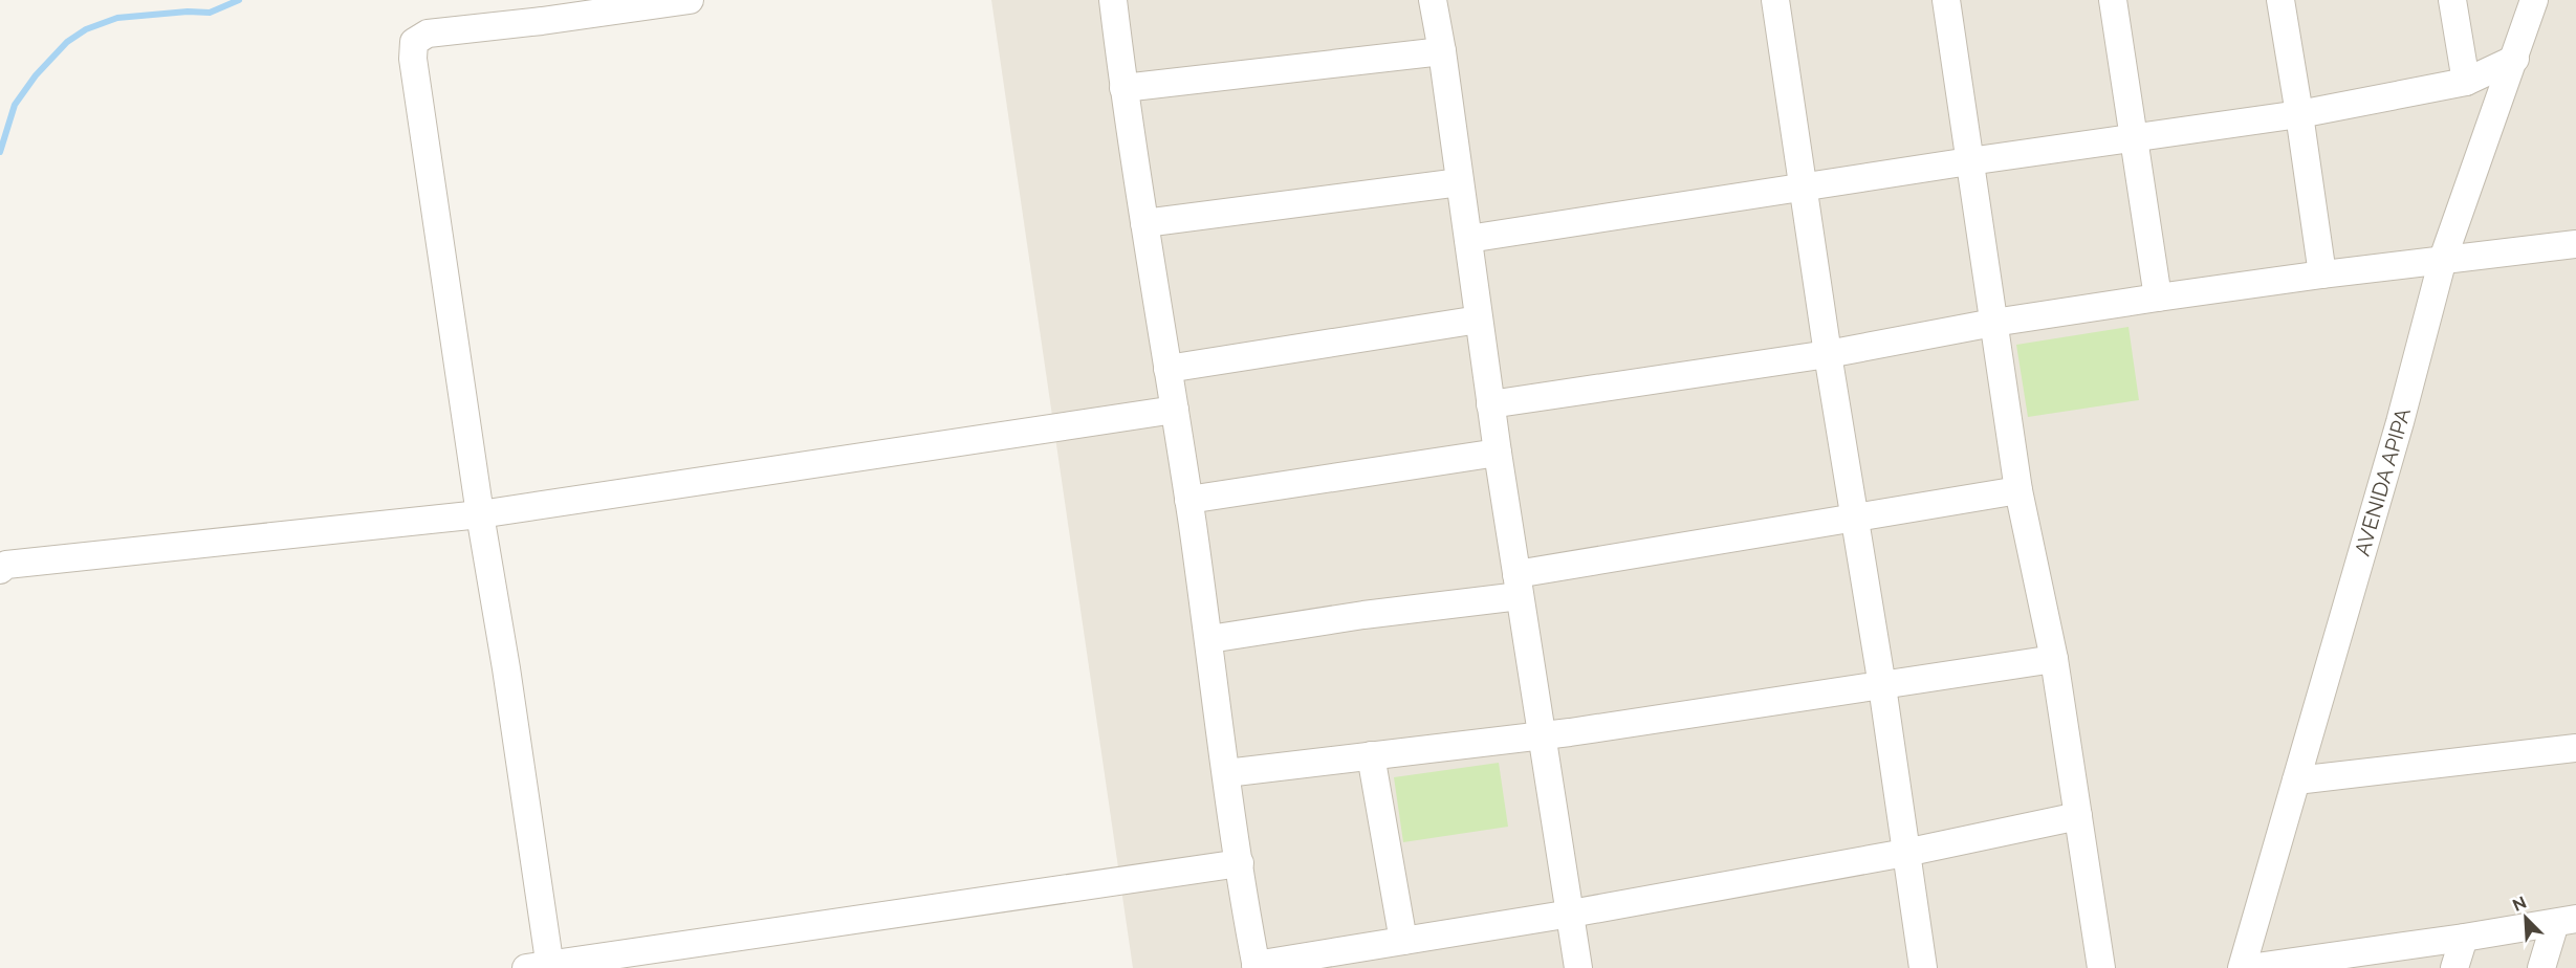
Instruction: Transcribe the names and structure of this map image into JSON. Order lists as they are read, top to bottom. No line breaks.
{"streets":{"street":["AVENIDA APIPA"]},"north":"top left"}
